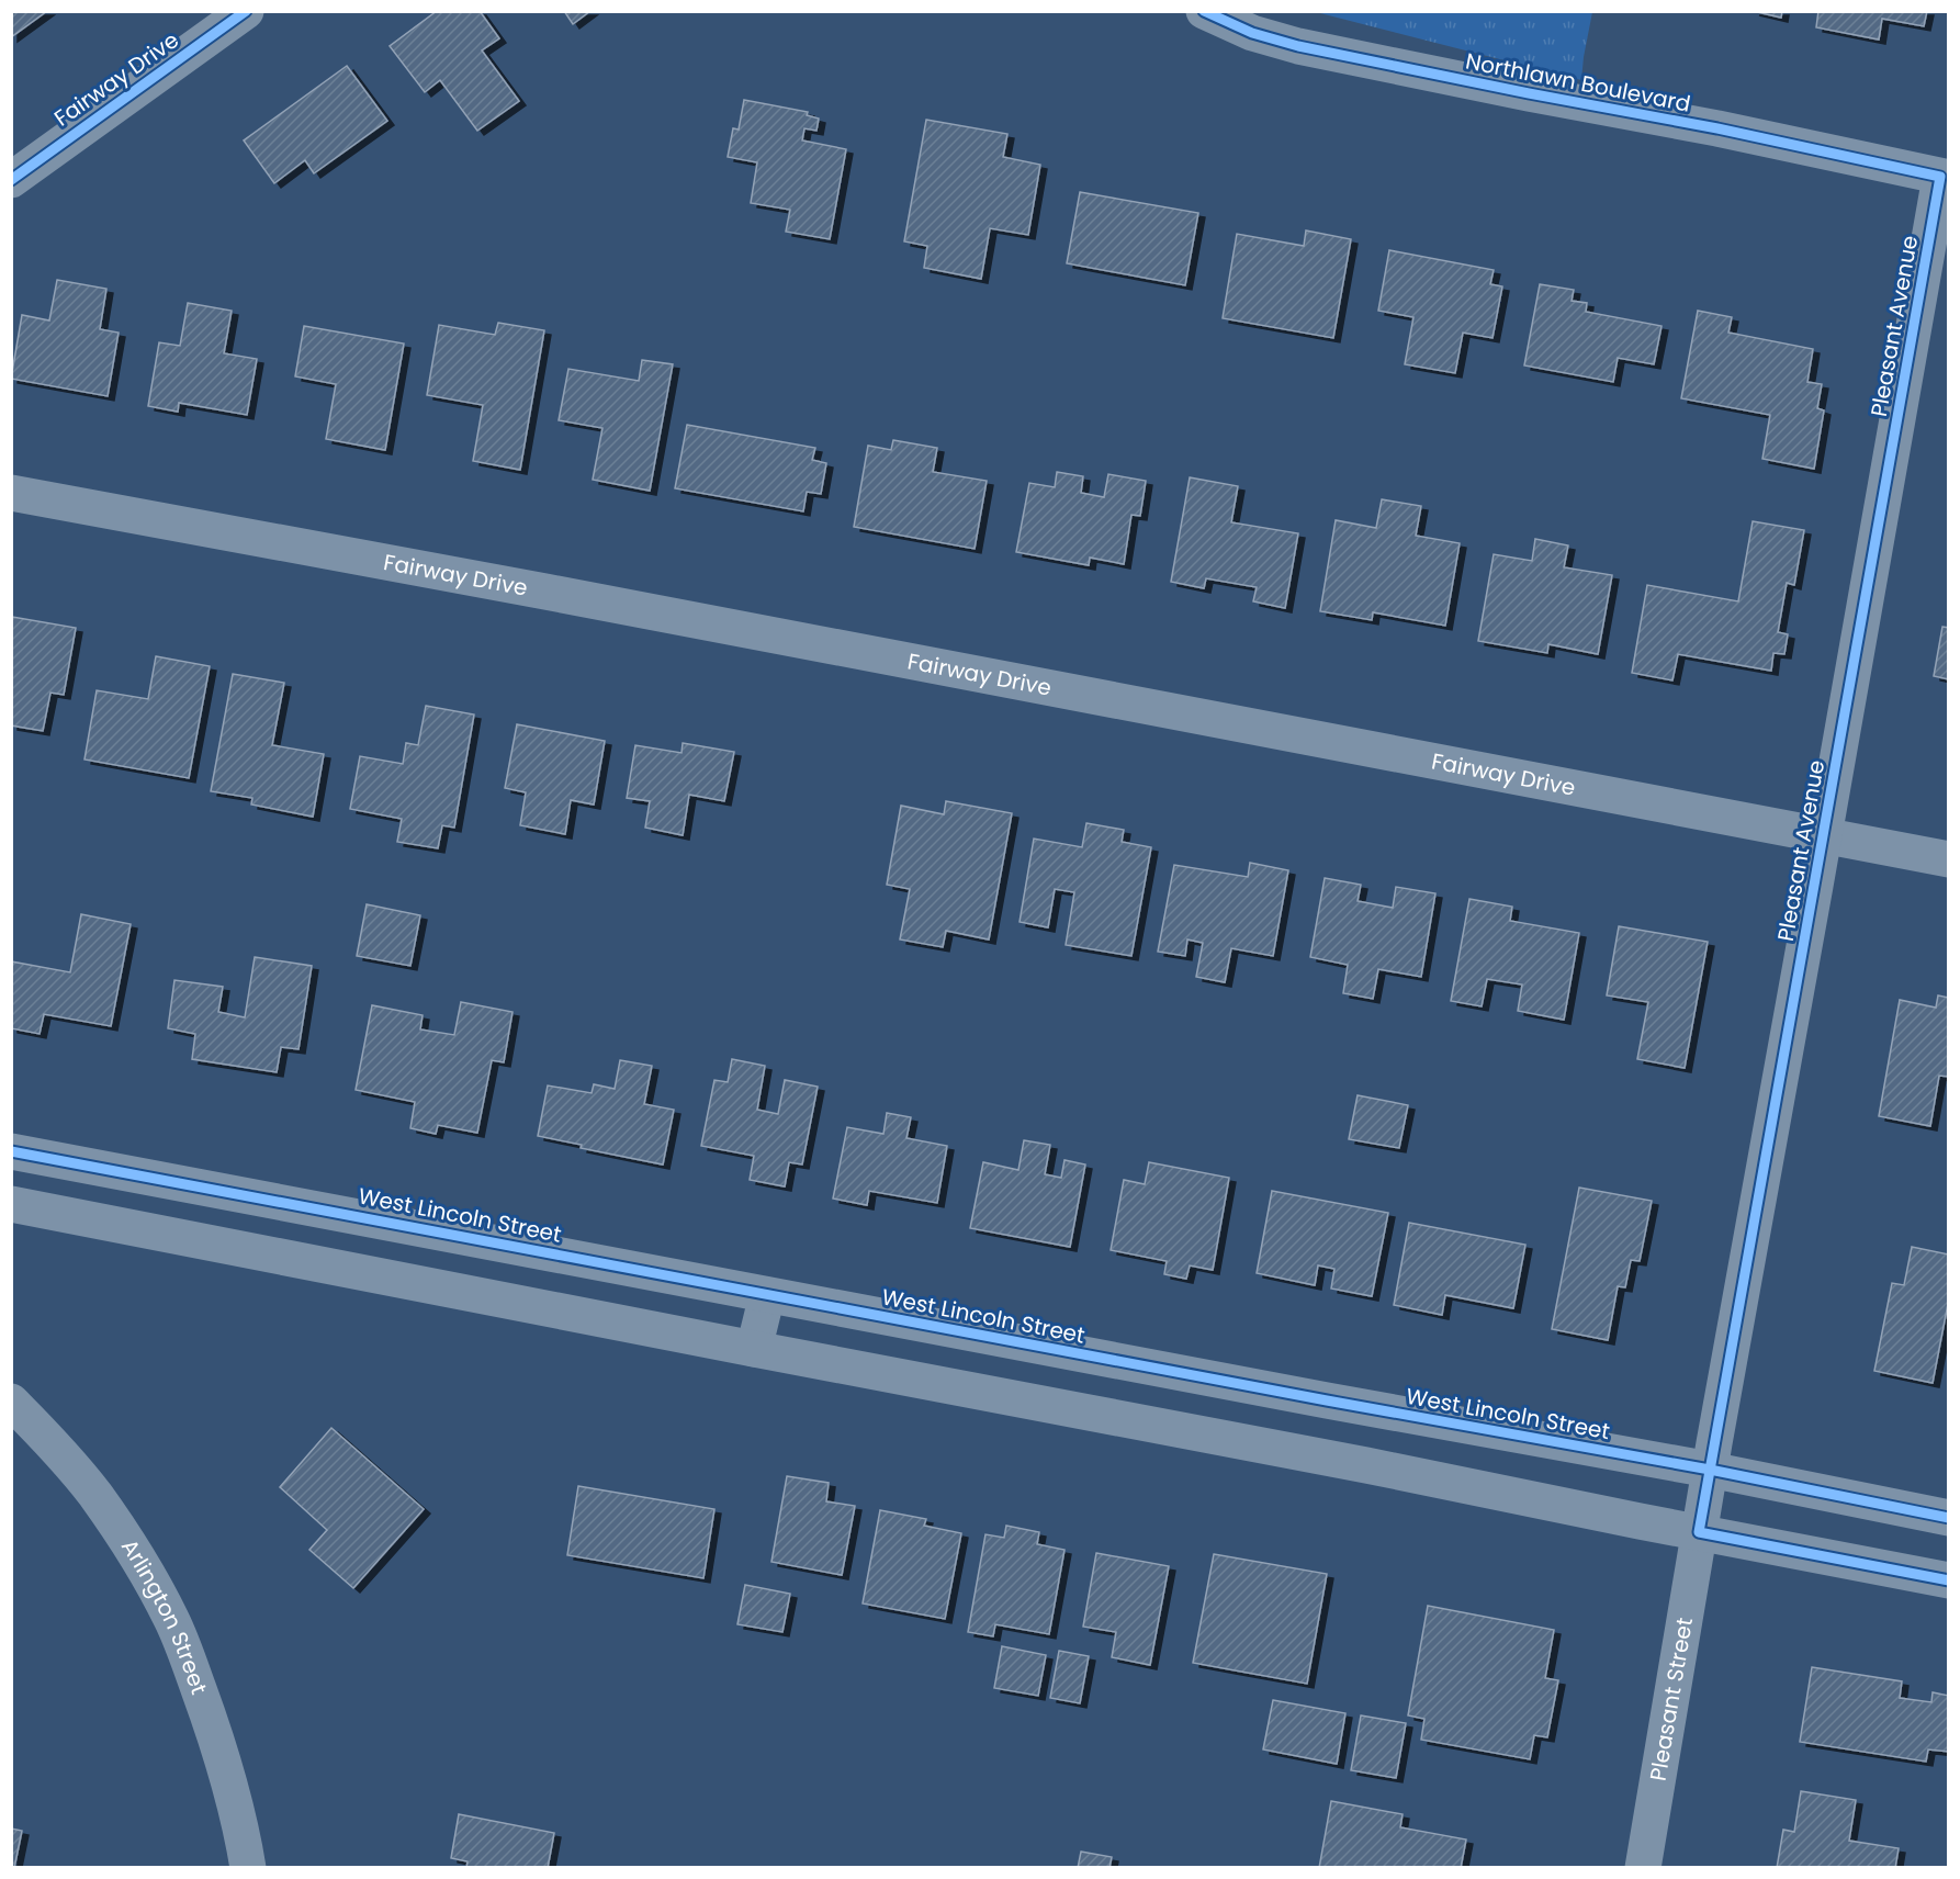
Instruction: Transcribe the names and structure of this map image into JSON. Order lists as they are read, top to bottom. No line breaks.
{"streets":{"street":["Fairway Drive","Northlawn Boulevard","Pleasant Avenue","West Lincoln Street","Arlington Street","Pleasant Street"]},"crossings":[["Fairway Drive","Pleasant Avenue"],["Northlawn Boulevard","Pleasant Avenue"],["Pleasant Avenue","West Lincoln Street"],["Pleasant Avenue","Pleasant Street"]]}
